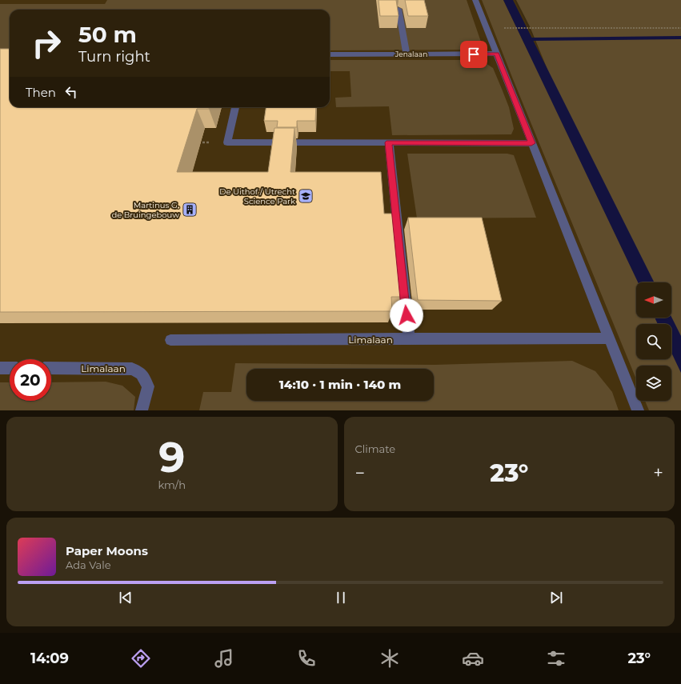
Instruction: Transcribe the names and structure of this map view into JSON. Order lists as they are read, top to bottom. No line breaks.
{"streets":{"street":["Jenalaan","Limalaan"]},"places":{"school or university":["De Uithof / Utrecht Science Park"],"building":["Martinus G. de Bruingebouw"]},"north":"left","page":{"turn":["50 m","Turn right"],"then":"Then","limit":"20","trip":"14:10 · 1 min · 140 m","tile":[["9","km/h"],"Climate"],"heat":["−","23°","+"],"song":["Paper Moons","Ada Vale"],"tabs":["14:09","23°"]}}
